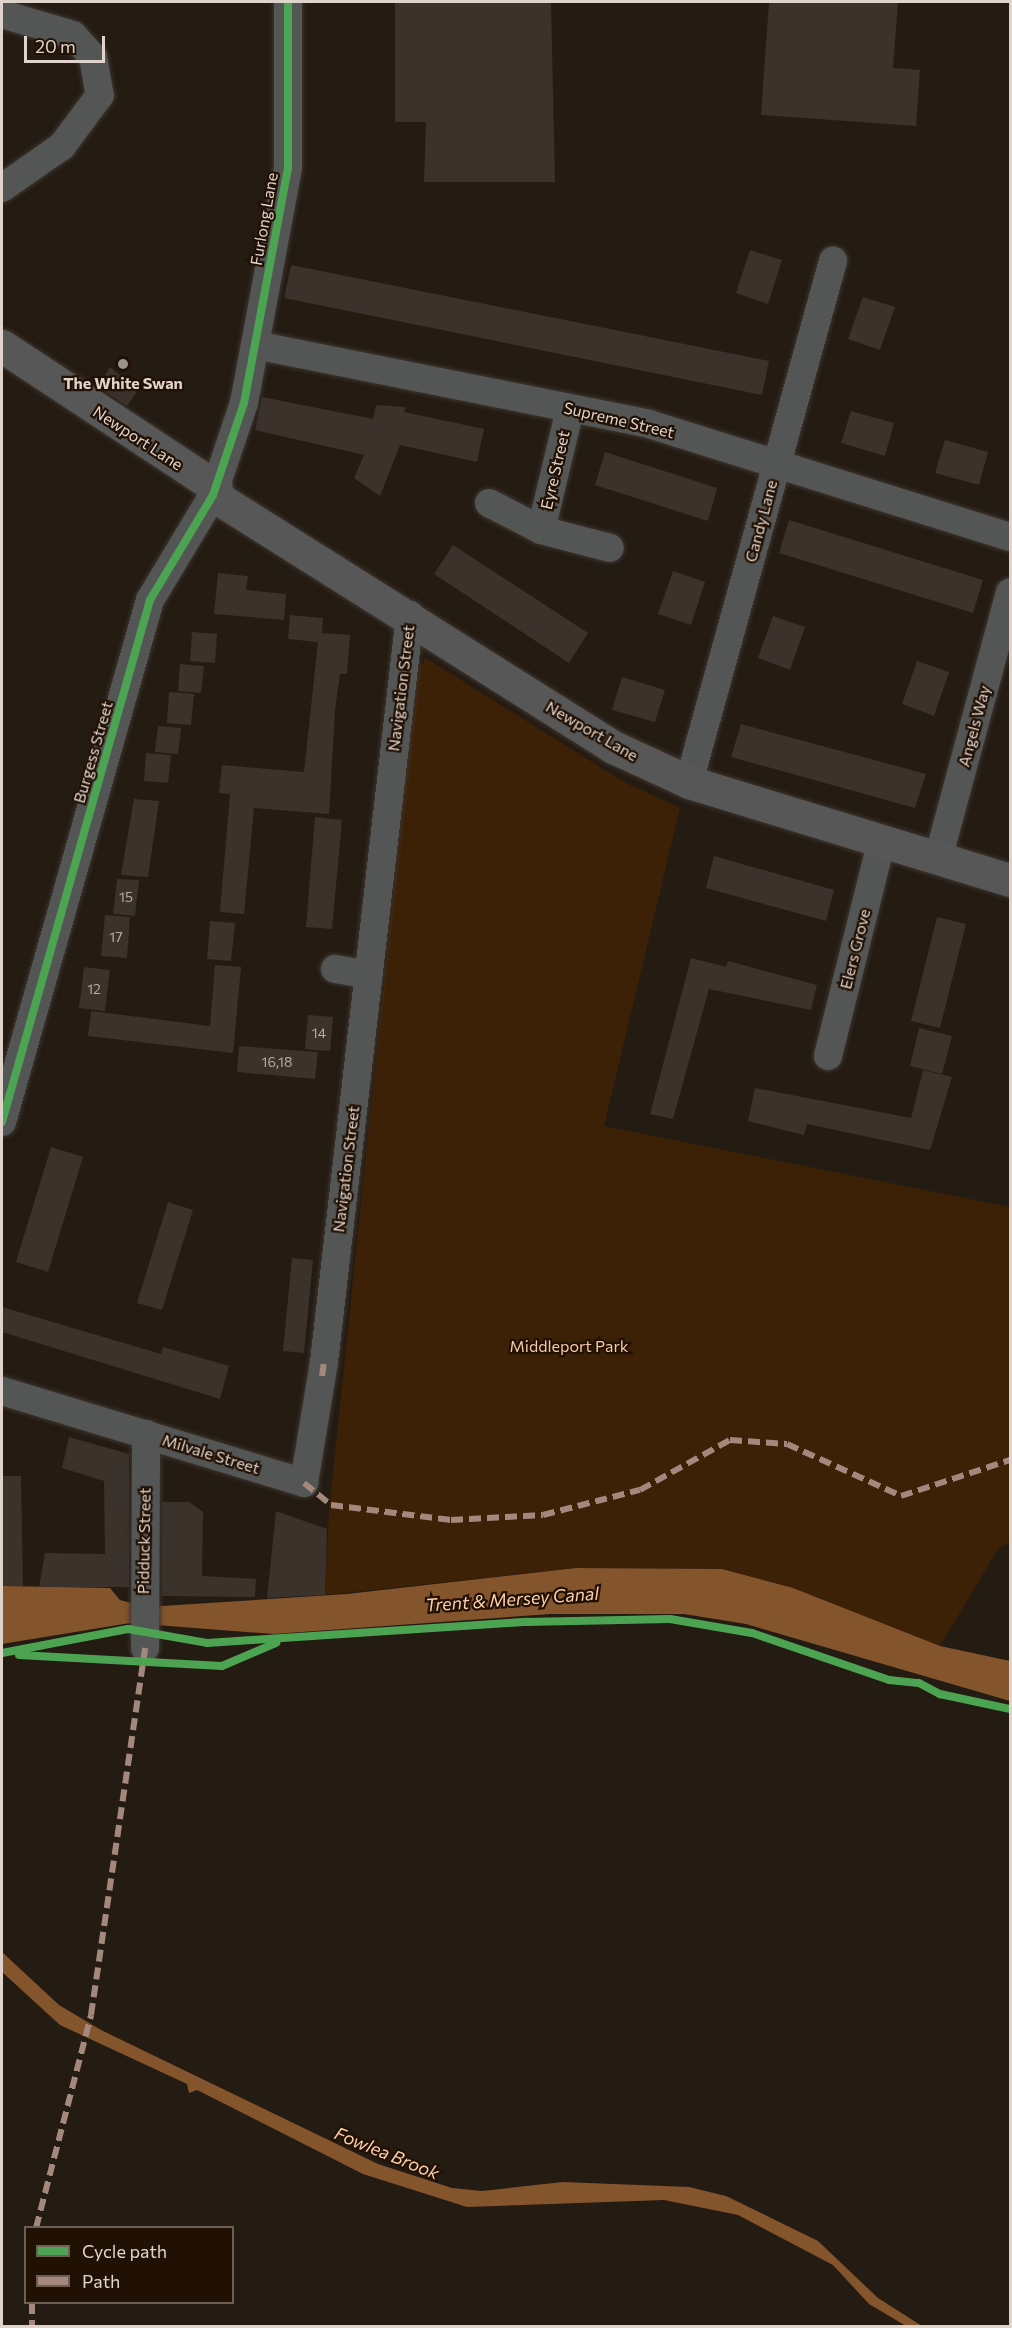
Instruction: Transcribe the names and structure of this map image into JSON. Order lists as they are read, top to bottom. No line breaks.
{"streets":{"street":["Furlong Lane","Supreme Street","Newport Lane","Eyre Street","Candy Lane","Navigation Street","Angels Way","Burgess Street","Elers Grove","Milvale Street","Pidduck Street"]},"crossings":[["Furlong Lane","Supreme Street"],["Furlong Lane","Burgess Street"],["Supreme Street","Eyre Street"],["Supreme Street","Candy Lane"],["Newport Lane","Candy Lane"],["Newport Lane","Navigation Street"],["Newport Lane","Angels Way"],["Newport Lane","Burgess Street"],["Newport Lane","Elers Grove"],["Navigation Street","Milvale Street"],["Milvale Street","Pidduck Street"]],"water":["Trent & Mersey Canal","Fowlea Brook"],"parks":["Middleport Park"],"places":["The White Swan"],"house_numbers":["15","17","12","14","16,18"],"legend":["Cycle path","Path"],"scale_bar":"20 m"}
